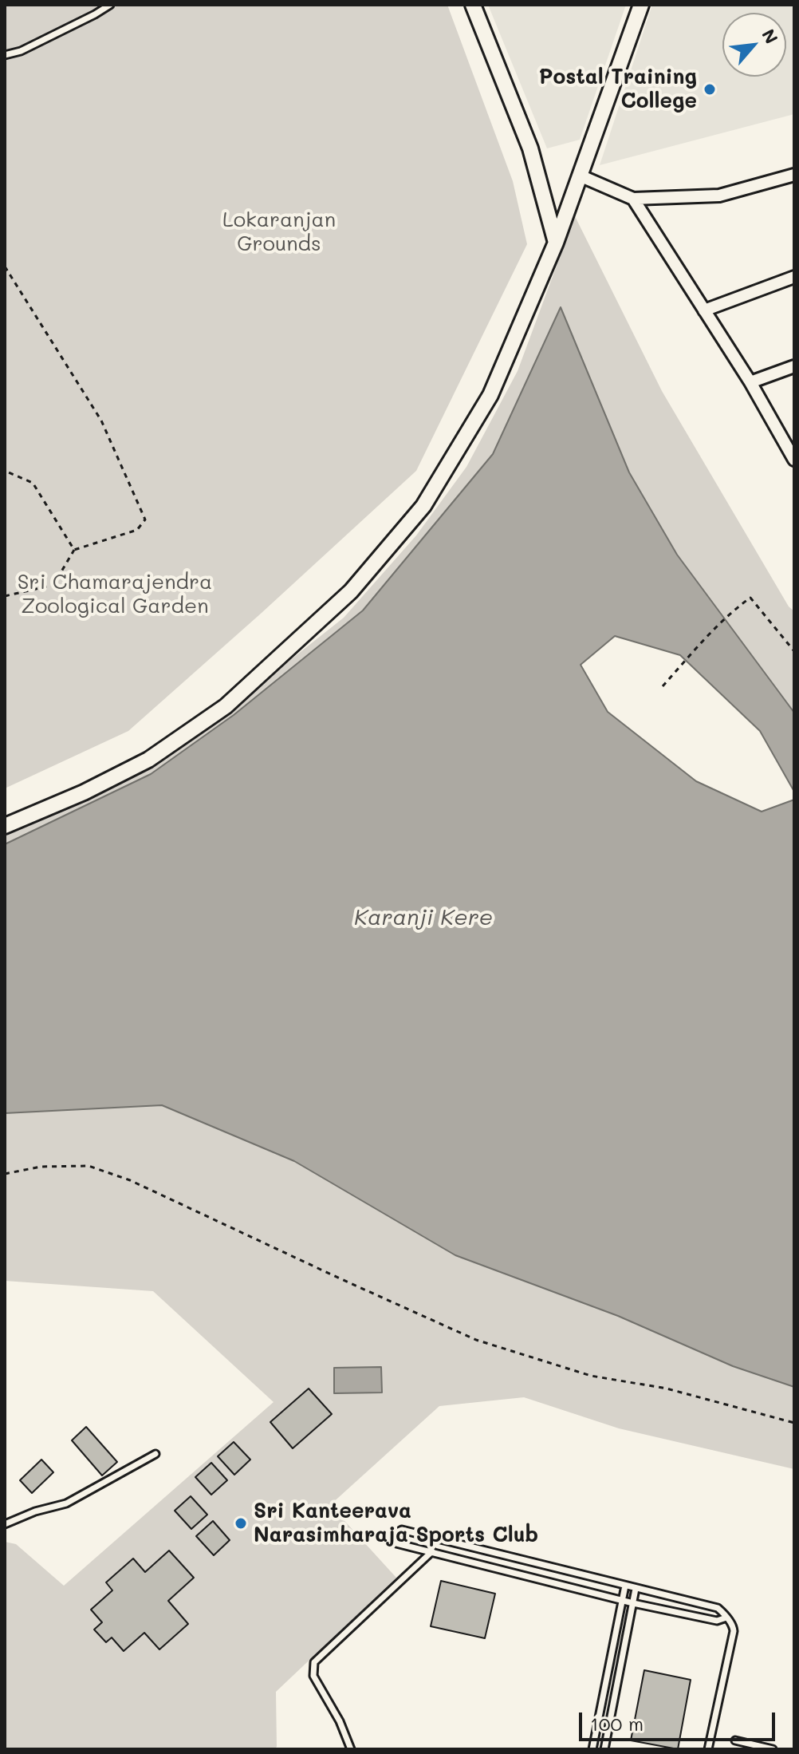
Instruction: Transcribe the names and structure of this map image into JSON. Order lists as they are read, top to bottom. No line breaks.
{"water":["Karanji Kere"],"parks":["Lokaranjan Grounds","Sri Chamarajendra Zoological Garden"],"places":["Postal Training College","Sri Kanteerava Narasimharaja Sports Club"],"scale_bar":"100 m","north":"top right"}
